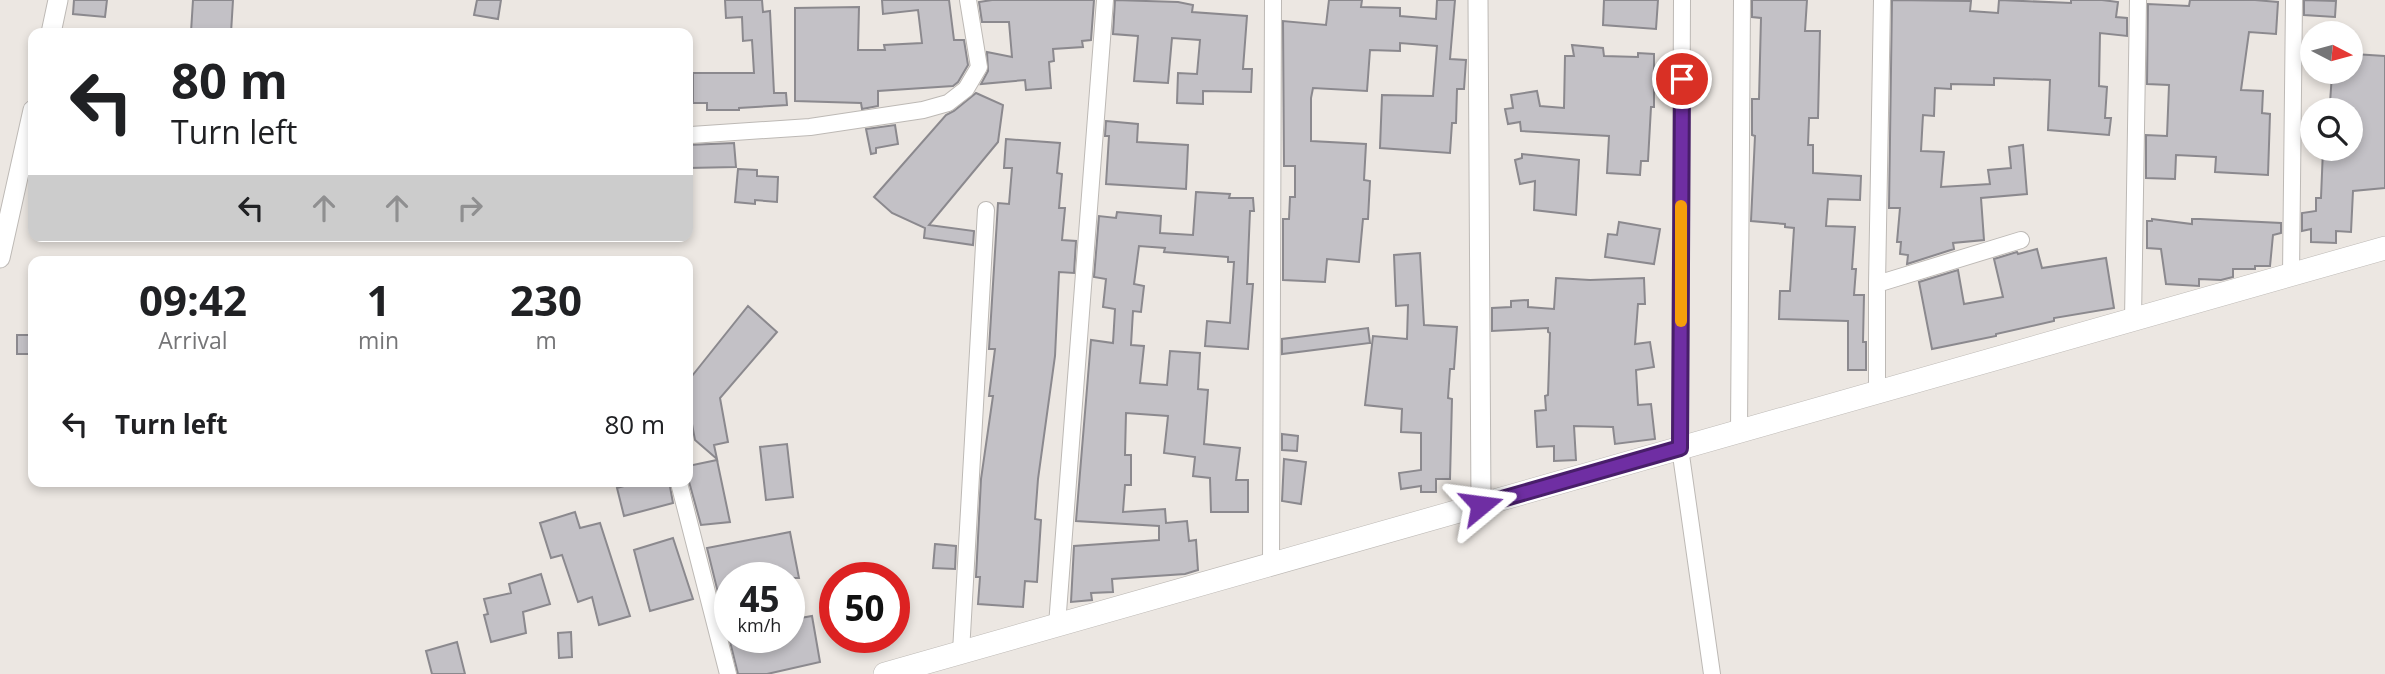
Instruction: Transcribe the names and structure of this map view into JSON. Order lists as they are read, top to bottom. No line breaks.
{"north":"right","page":{"turn":["80 m","Turn left"],"eta":["09:42","Arrival","1","min","230","m"],"list":[{"name":"Turn left","value":"80 m"}],"speed":"45 km/h","limit":"50"}}
